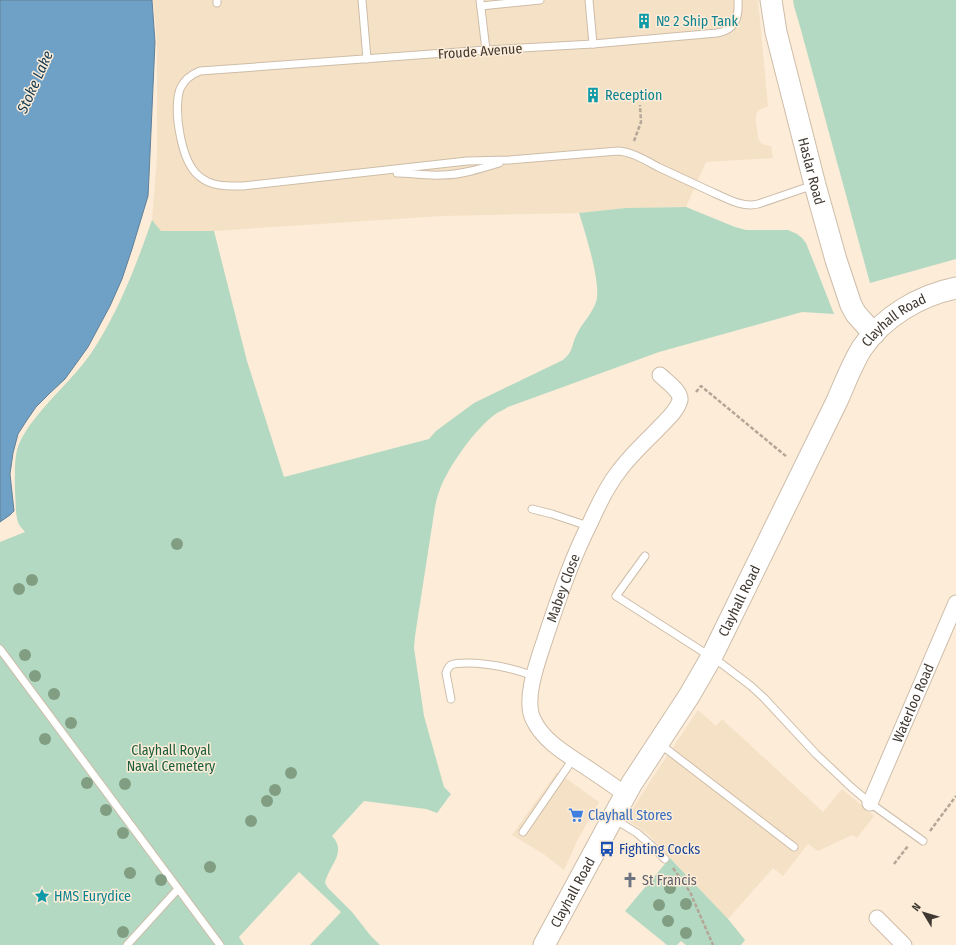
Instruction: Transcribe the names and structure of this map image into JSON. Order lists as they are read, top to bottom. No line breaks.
{"streets":{"street":["Haslar Road","Clayhall Road","Mabey Close","Waterloo Road"],"lane":["Froude Avenue"]},"crossings":[["Haslar Road","Clayhall Road"],["Clayhall Road","Mabey Close"]],"water":["Stoke Lake"],"parks":["Clayhall Royal Naval Cemetery"],"places":{"building":["№ 2 Ship Tank","Reception"],"supermarket":["Clayhall Stores"],"bus stop":["Fighting Cocks"],"church":["St Francis"],"place":["HMS Eurydice"]},"north":"top left"}
